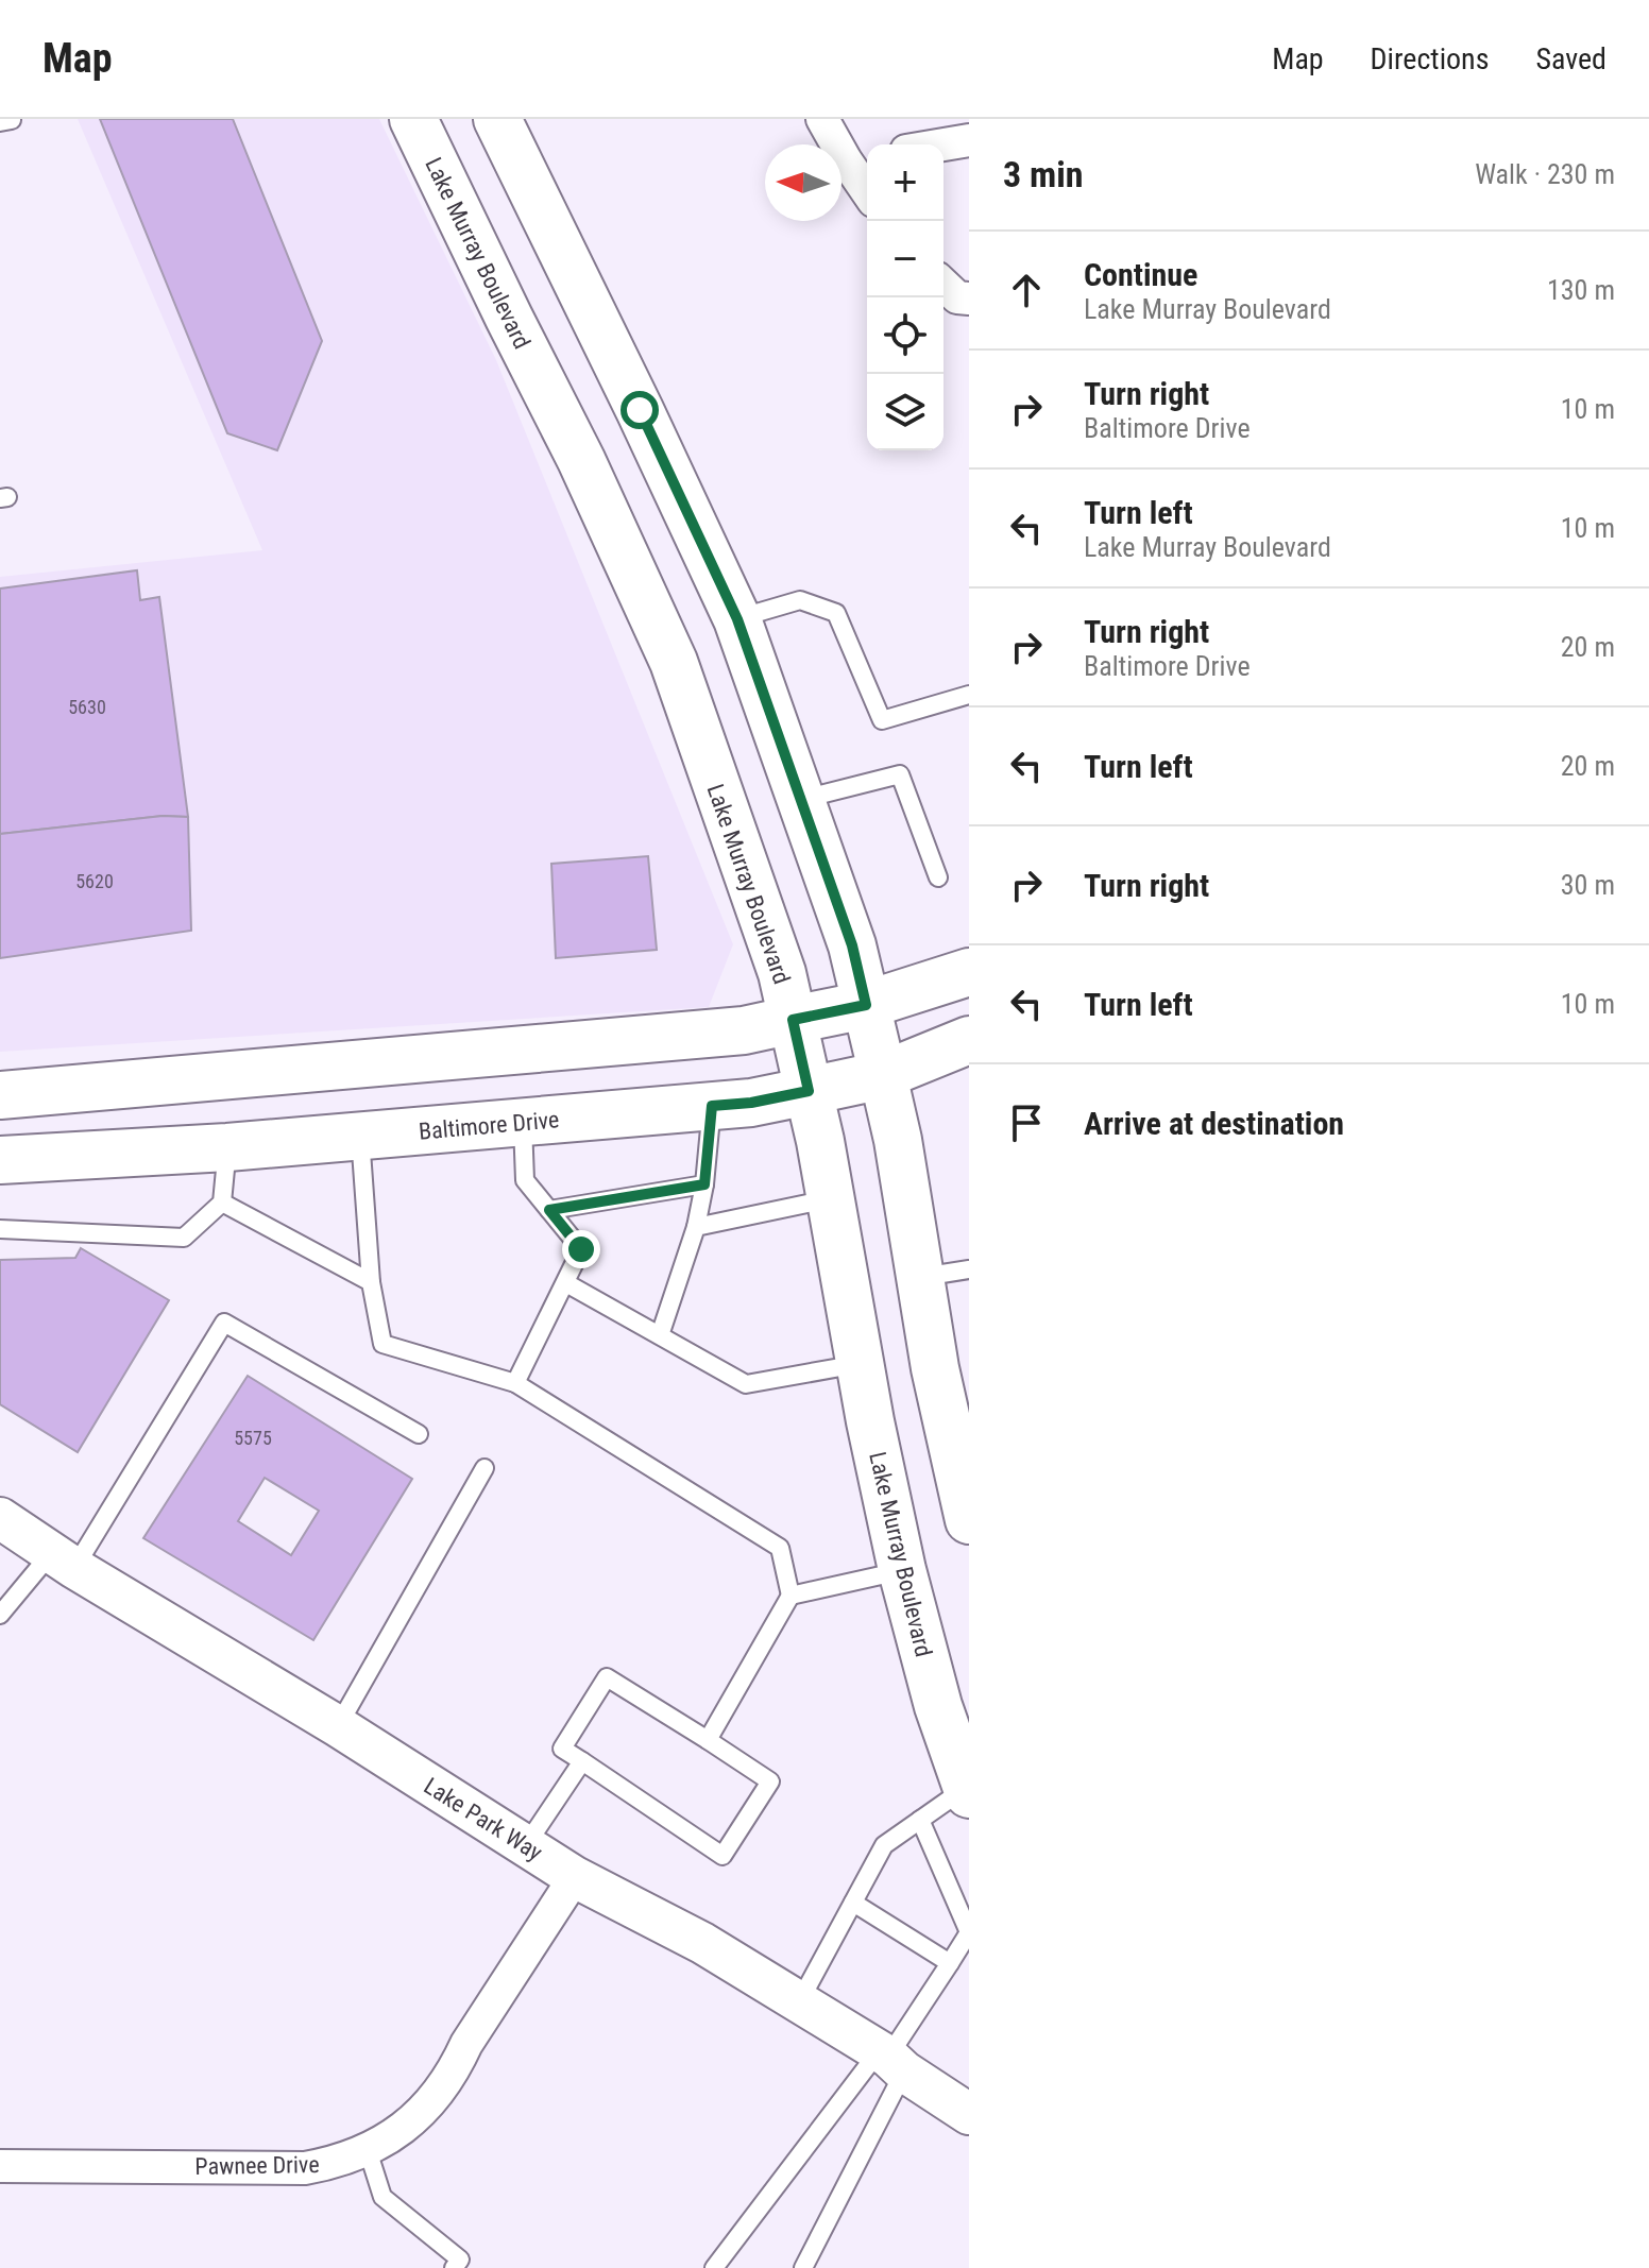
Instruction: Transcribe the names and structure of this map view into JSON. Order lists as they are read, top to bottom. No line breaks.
{"streets":{"main road":["Lake Murray Boulevard","Baltimore Drive"],"street":["Lake Park Way","Pawnee Drive"]},"crossings":[["Lake Murray Boulevard","Baltimore Drive"],["Lake Park Way","Pawnee Drive"]],"house_numbers":["5630","5620","5575"],"north":"left","page":{"header":"Map","nav":["Map","Directions","Saved"],"heading":["3 min","Walk · 230 m"],"map_buttons":["+","−"],"list":[["Continue","Lake Murray Boulevard","130 m"],["Turn right","Baltimore Drive","10 m"],["Turn left","Lake Murray Boulevard","10 m"],["Turn right","Baltimore Drive","20 m"],["Turn left","20 m"],["Turn right","30 m"],["Turn left","10 m"],"Arrive at destination"]}}
